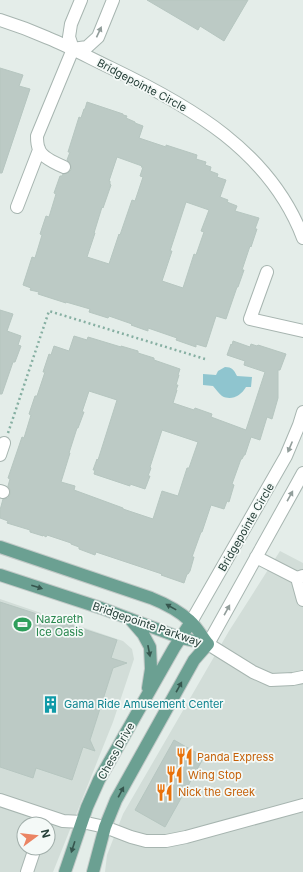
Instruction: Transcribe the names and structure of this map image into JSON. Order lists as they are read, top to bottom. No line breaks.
{"streets":{"main road":["Bridgepointe Circle","Bridgepointe Parkway","Chess Drive"]},"crossings":[["Bridgepointe Circle","Bridgepointe Parkway"],["Bridgepointe Circle","Chess Drive"],["Bridgepointe Parkway","Chess Drive"]],"places":{"sports":["Nazareth Ice Oasis"],"building":["Gama Ride Amusement Center"],"restaurant":["Panda Express","Wing Stop","Nick the Greek"]},"north":"right"}
